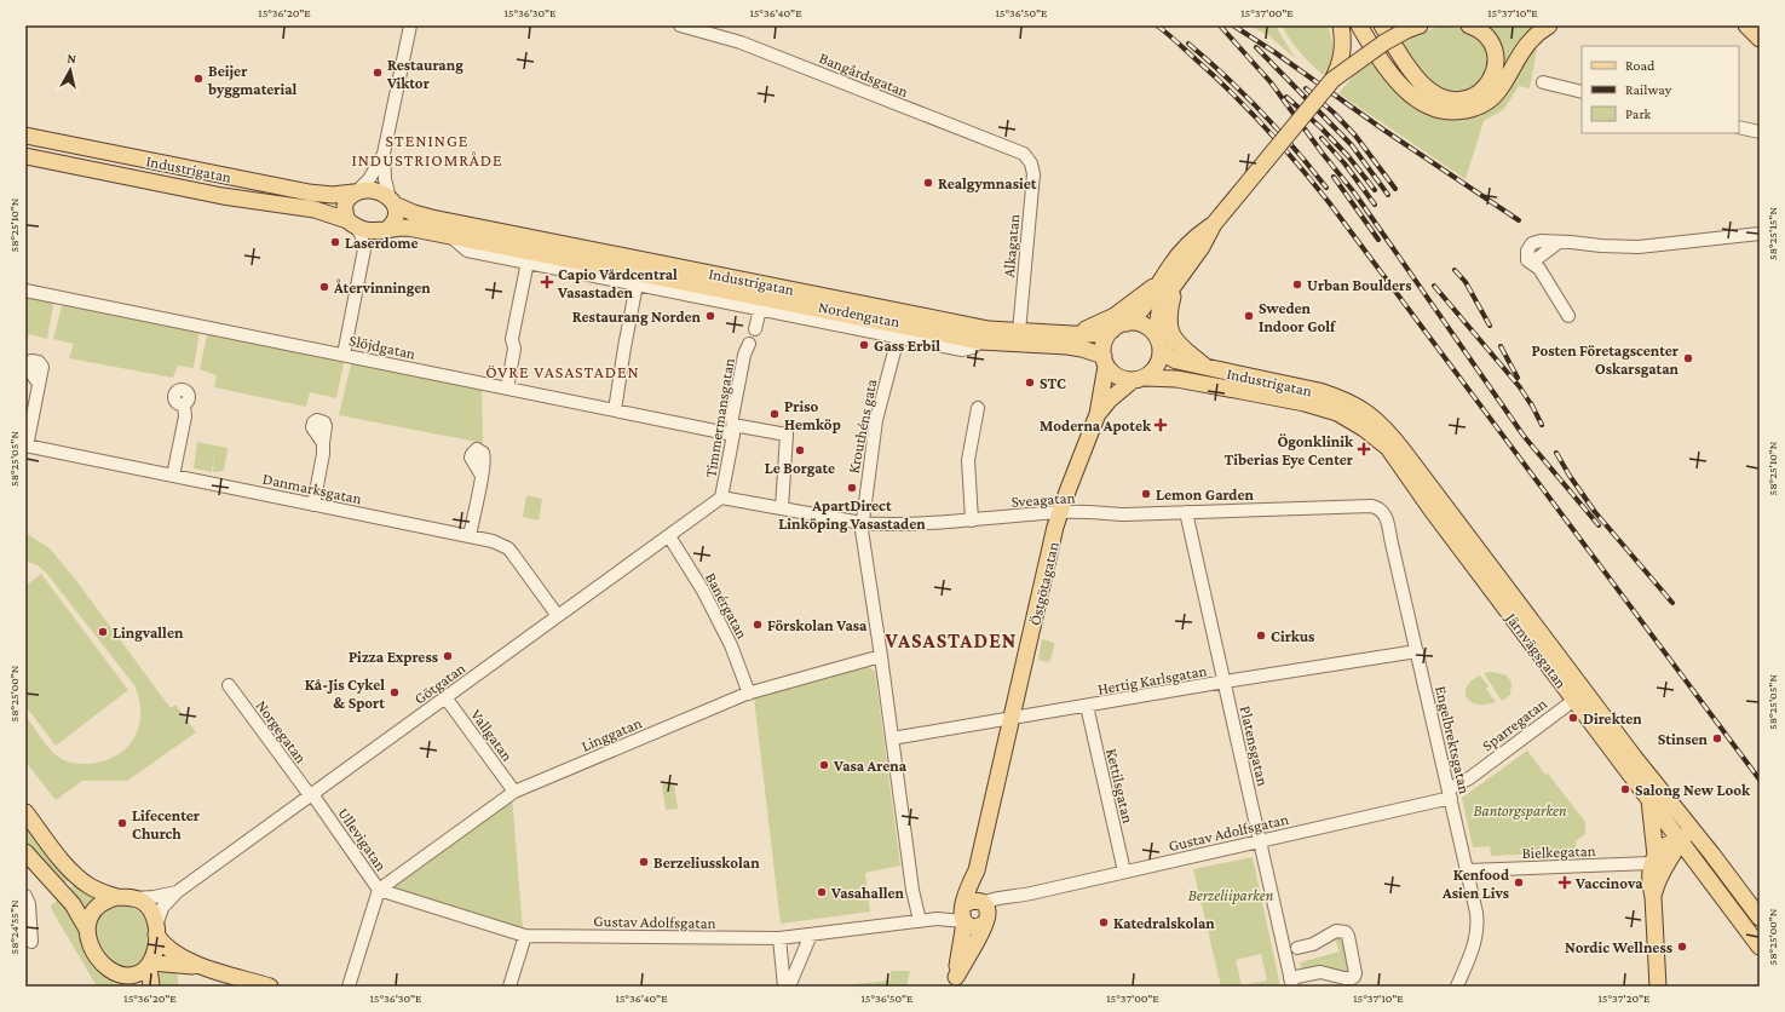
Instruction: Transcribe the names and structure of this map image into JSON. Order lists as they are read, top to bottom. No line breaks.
{"streets":{"main road":["Industrigatan","Östgötagatan","Järnvägsgatan"],"street":["Bangårdsgatan","Alkagatan","Nordengatan","Slöjdgatan","Timmermansgatan","Krouthéns gata","Danmarksgatan","Sveagatan","Banérgatan","Hertig Karlsgatan","Götgatan","Sparregatan","Norgegatan","Linggatan","Vallgatan","Engelbrektsgatan","Platensgatan","Kettilsgatan","Gustav Adolfsgatan","Ullevigatan","Bielkegatan"]},"crossings":[["Bangårdsgatan","Alkagatan"],["Industrigatan","Alkagatan"],["Industrigatan","Nordengatan"],["Industrigatan","Östgötagatan"],["Industrigatan","Järnvägsgatan"],["Nordengatan","Krouthéns gata"],["Slöjdgatan","Timmermansgatan"],["Slöjdgatan","Sveagatan"],["Timmermansgatan","Sveagatan"],["Timmermansgatan","Götgatan"],["Krouthéns gata","Sveagatan"],["Krouthéns gata","Hertig Karlsgatan"],["Krouthéns gata","Linggatan"],["Krouthéns gata","Gustav Adolfsgatan"],["Danmarksgatan","Götgatan"],["Sveagatan","Östgötagatan"],["Sveagatan","Götgatan"],["Sveagatan","Engelbrektsgatan"],["Sveagatan","Platensgatan"],["Östgötagatan","Hertig Karlsgatan"],["Östgötagatan","Gustav Adolfsgatan"],["Banérgatan","Götgatan"],["Banérgatan","Linggatan"],["Järnvägsgatan","Sparregatan"],["Hertig Karlsgatan","Engelbrektsgatan"],["Hertig Karlsgatan","Platensgatan"],["Hertig Karlsgatan","Kettilsgatan"],["Götgatan","Norgegatan"],["Götgatan","Vallgatan"],["Götgatan","Ullevigatan"],["Sparregatan","Engelbrektsgatan"],["Sparregatan","Gustav Adolfsgatan"],["Norgegatan","Ullevigatan"],["Linggatan","Vallgatan"],["Linggatan","Gustav Adolfsgatan"],["Linggatan","Ullevigatan"],["Engelbrektsgatan","Gustav Adolfsgatan"],["Engelbrektsgatan","Bielkegatan"],["Platensgatan","Gustav Adolfsgatan"],["Kettilsgatan","Gustav Adolfsgatan"],["Gustav Adolfsgatan","Ullevigatan"]],"districts":["STENINGE INDUSTRIOMRÅDE","ÖVRE VASASTADEN","VASASTADEN"],"parks":["Bantorgsparken","Berzeliiparken"],"places":{"other":["Restaurang Viktor","Beijer byggmaterial","Realgymnasiet","Laserdome","Urban Boulders","Återvinningen","Restaurang Norden","Sweden Indoor Golf","Gass Erbil","Posten Företagscenter Oskarsgatan","STC","Priso Hemköp","Le Borgate","ApartDirect Linköping Vasastaden","Lemon Garden","Förskolan Vasa","Lingvallen","Cirkus","Pizza Express","Kå-Jis Cykel & Sport","Direkten","Stinsen","Vasa Arena","Salong New Look","Lifecenter Church","Berzeliusskolan","Kenfood Asien Livs","Vasahallen","Katedralskolan","Nordic Wellness"],"health":["Capio Vårdcentral Vasastaden","Moderna Apotek","Ögonklinik Tiberias Eye Center","Vaccinova"]},"legend":["Road","Railway","Park"],"north":"top","coordinates":["15°36'20\"E","15°36'30\"E","15°36'40\"E","15°36'50\"E","15°37'00\"E","15°37'10\"E","58°25'10\"N","58°25'15\"N","58°25'05\"N","58°25'00\"N","58°24'55\"N","15°37'20\"E"]}
